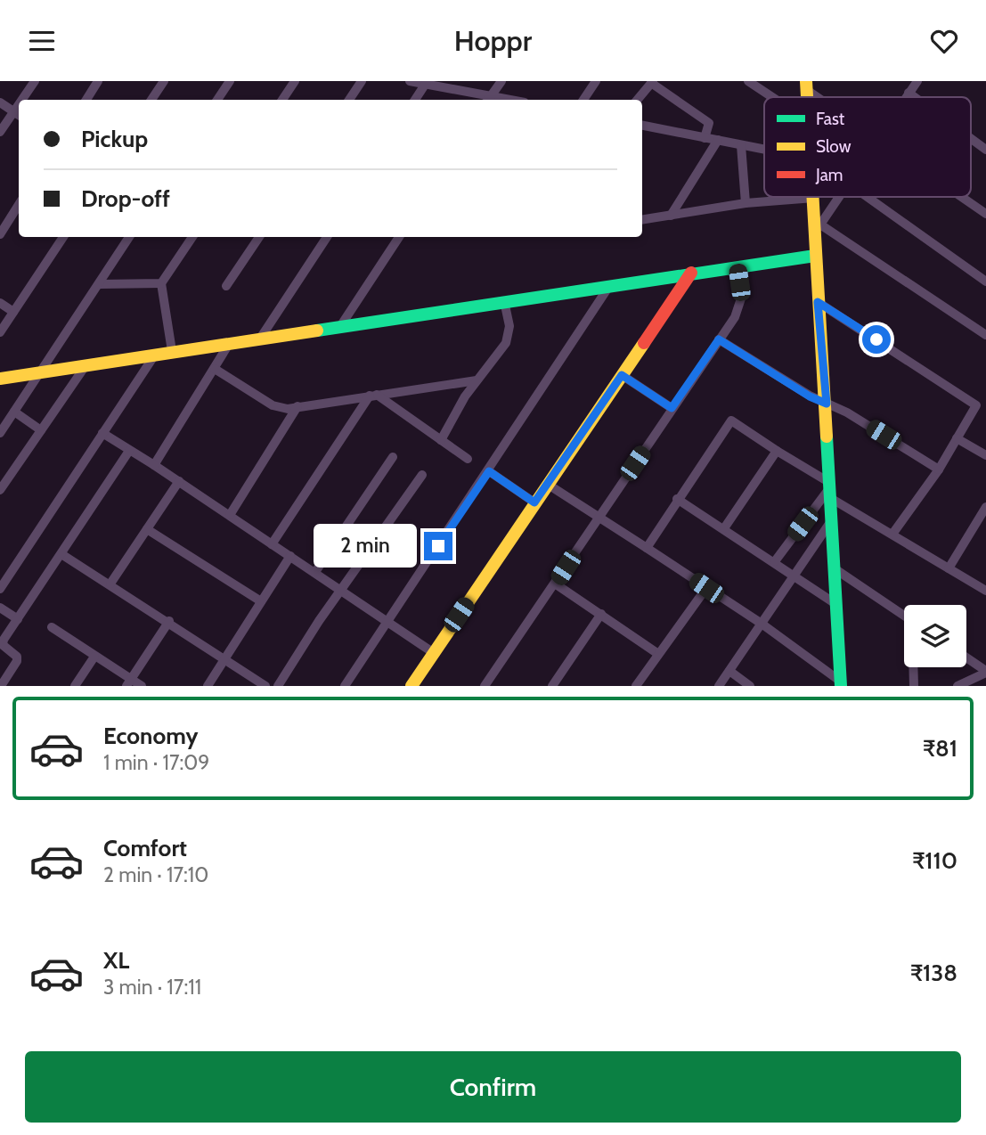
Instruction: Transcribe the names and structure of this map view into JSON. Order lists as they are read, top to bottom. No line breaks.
{"legend":["Fast","Slow","Jam"],"page":{"header":"Hoppr","banner":["Pickup","Drop-off"],"bubble":"2 min","list":[{"name":"Economy","note":"1 min · 17:09","value":"₹81"},{"name":"Comfort","note":"2 min · 17:10","value":"₹110"},{"name":"XL","note":"3 min · 17:11","value":"₹138"}],"buttons":"Confirm"}}
